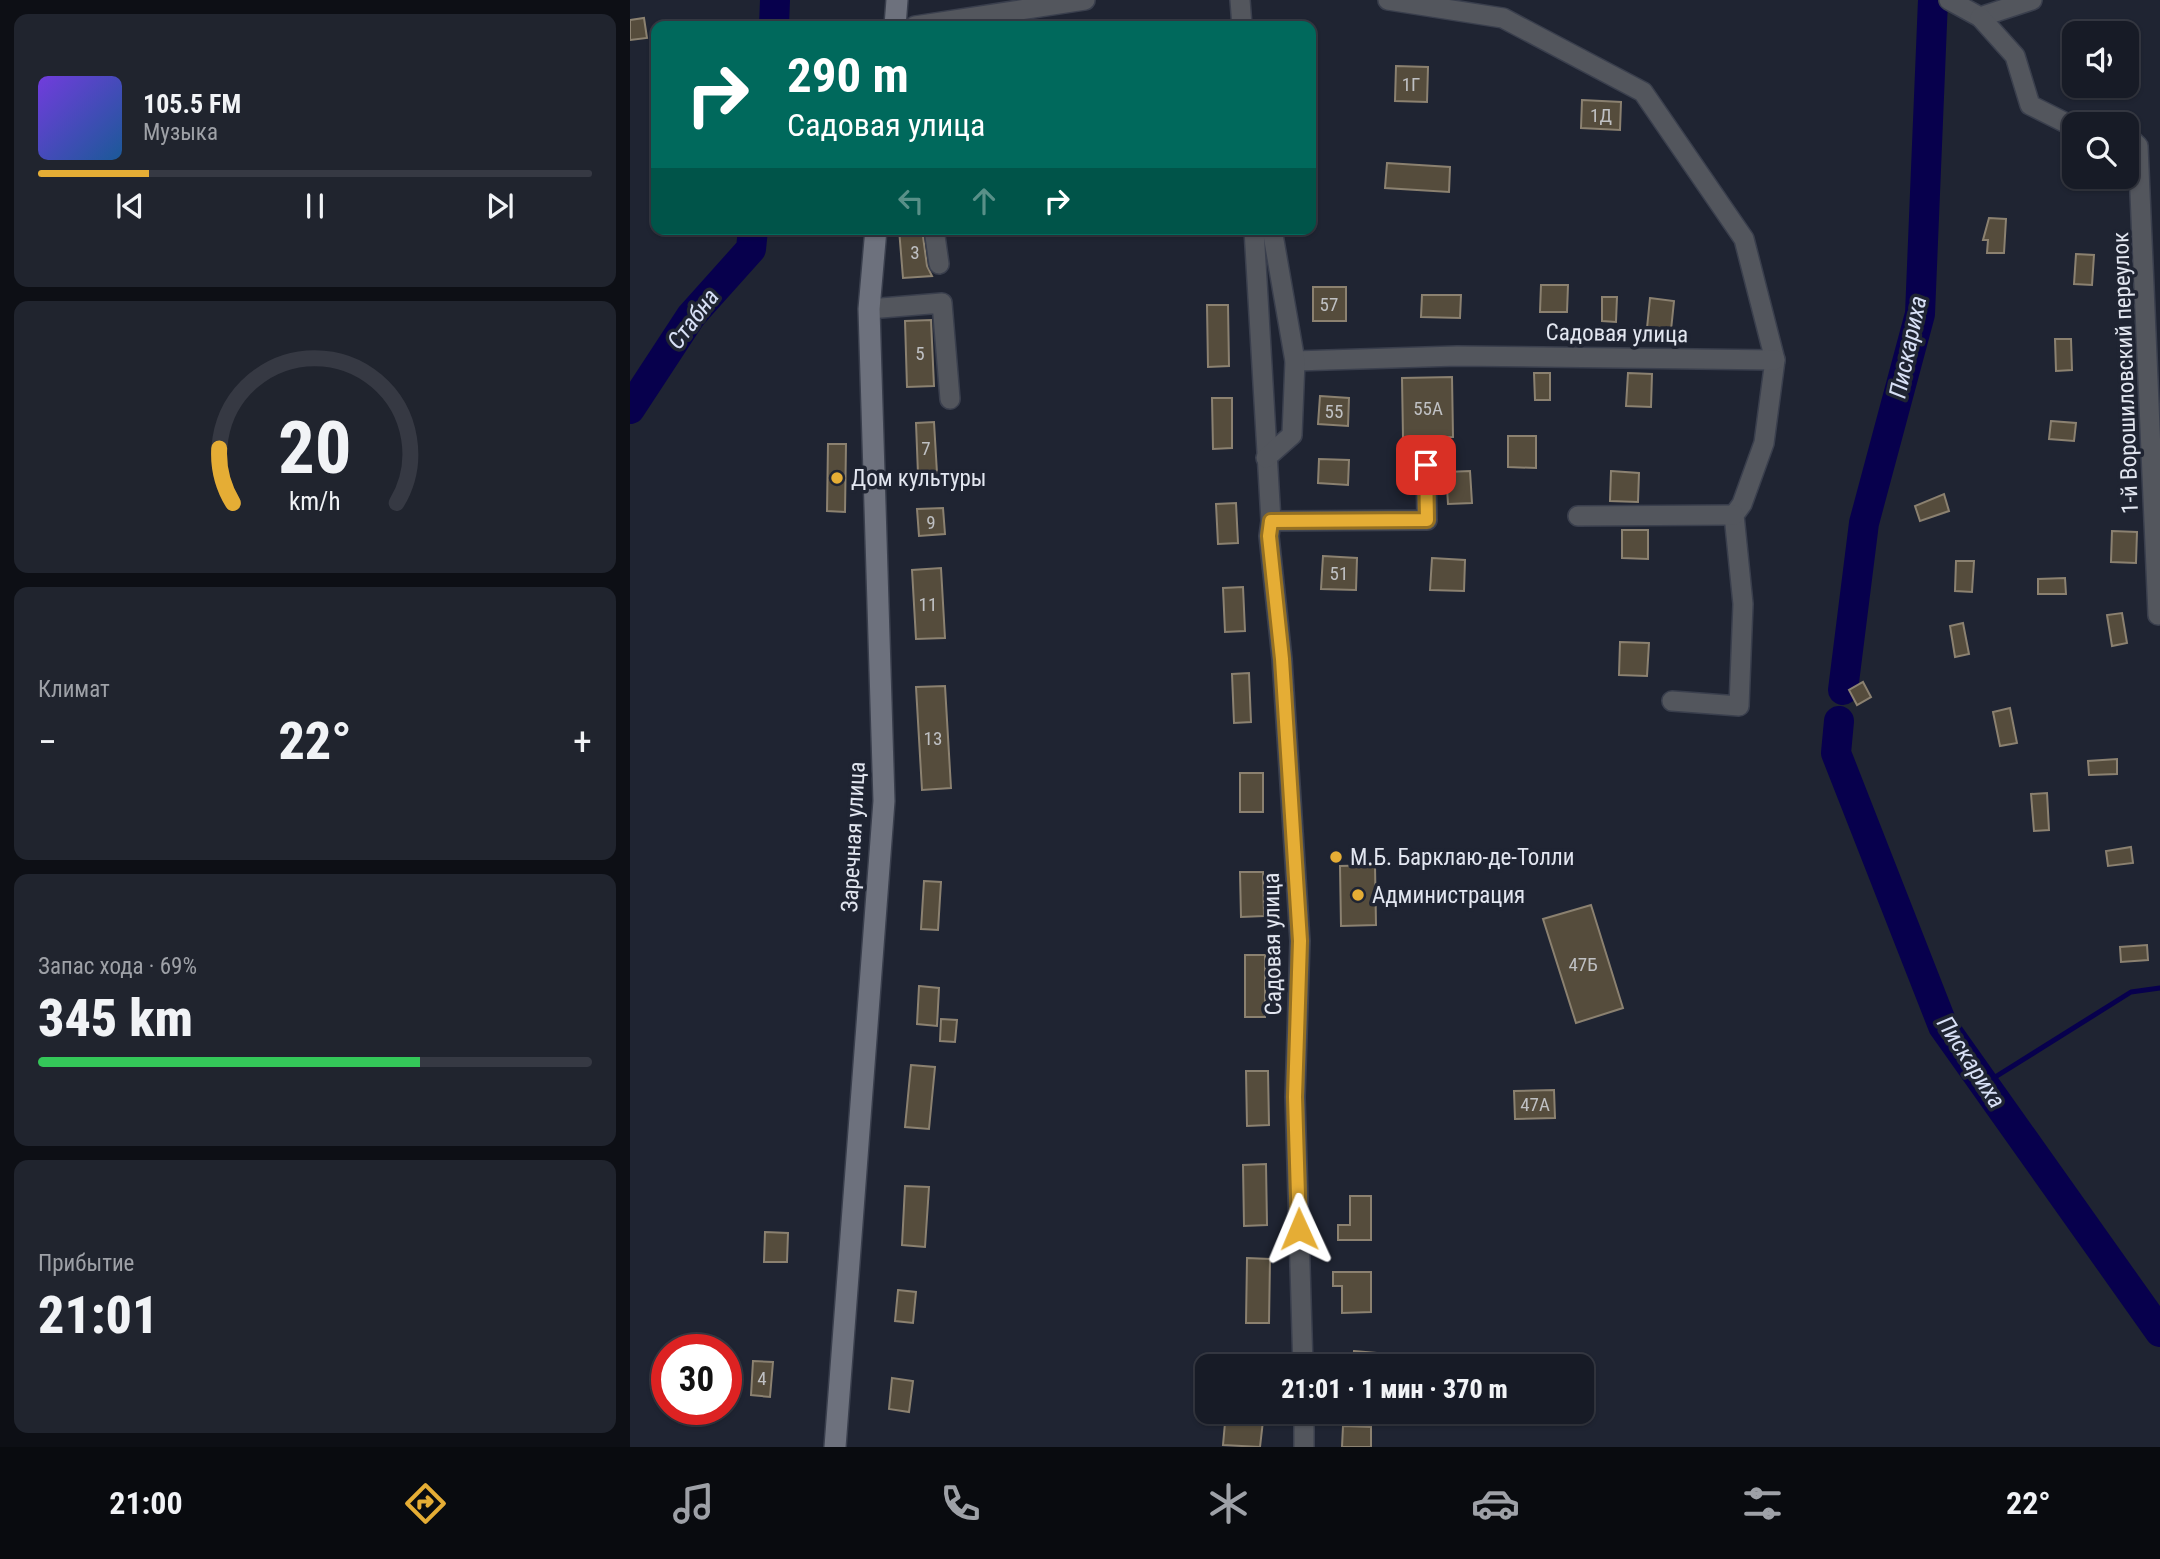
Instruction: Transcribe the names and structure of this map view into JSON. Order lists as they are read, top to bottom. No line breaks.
{"streets":{"street":["Садовая улица","1-й Ворошиловский переулок","Заречная улица"]},"water":["Стабна","Пискариха"],"places":["Дом культуры","М.Б. Барклаю-де-Толли","Администрация"],"house_numbers":["1Г","1Д","3","57","5","55А","55","7","9","51","11","13","47Б","47А","4"],"page":{"turn":["290 m","Садовая улица"],"song":["105.5 FM","Музыка"],"tile":["Климат",["Запас хода · 69%","345 km"],["Прибытие","21:01"]],"heat":["−","22°","+"],"limit":"30","trip":"21:01 · 1 мин · 370 m","tabs":["21:00","22°"],"gauge":["20","km/h"]}}
